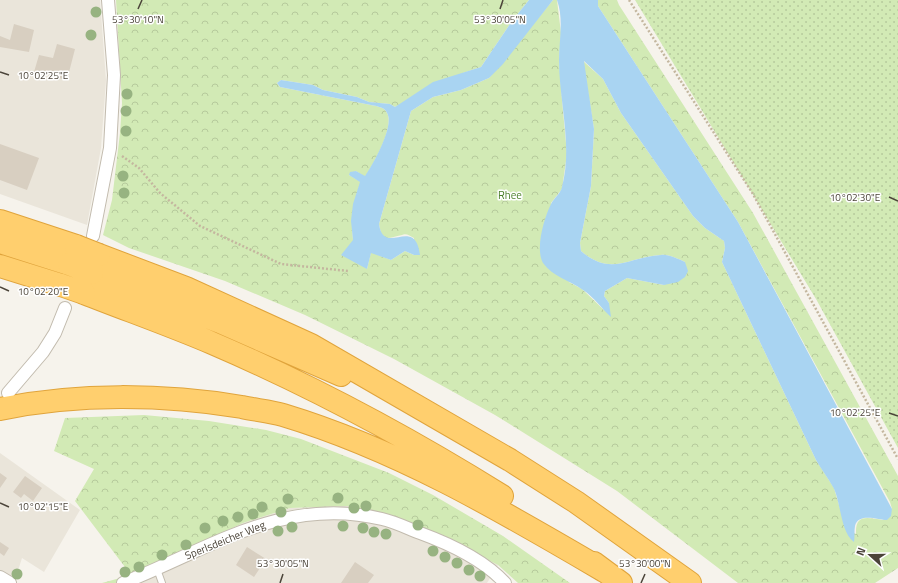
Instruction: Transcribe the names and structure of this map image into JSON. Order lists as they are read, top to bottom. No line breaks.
{"streets":{"street":["Sperlsdeicher Weg"]},"parks":["Rhee"],"north":"left","coordinates":["53°30'10\"N","53°30'05\"N","10°02'25\"E","10°02'30\"E","10°02'20\"E","10°02'15\"E","53°30'00\"N"]}
